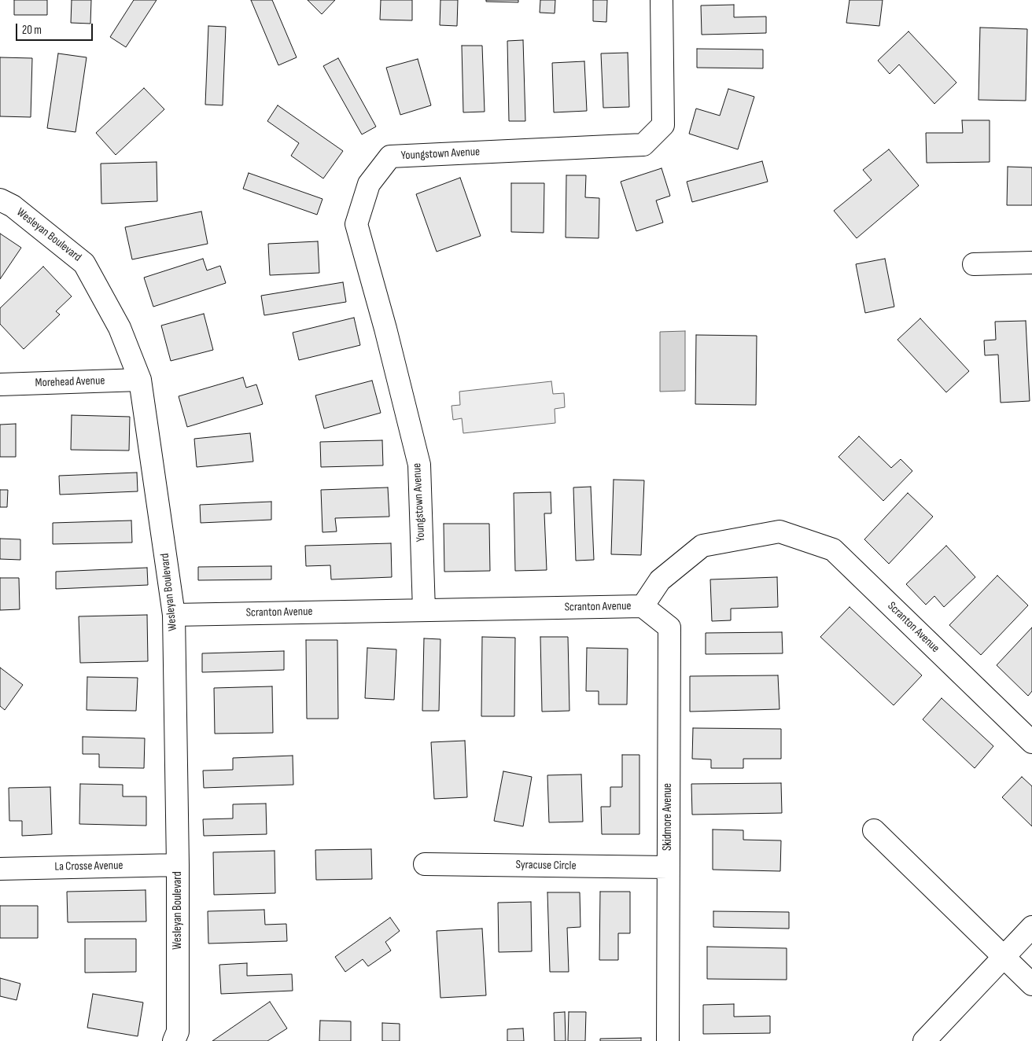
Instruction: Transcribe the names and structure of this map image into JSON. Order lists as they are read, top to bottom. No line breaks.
{"streets":{"street":["Youngstown Avenue","Wesleyan Boulevard","Morehead Avenue","Scranton Avenue","Skidmore Avenue","Syracuse Circle","La Crosse Avenue"]},"crossings":[["Youngstown Avenue","Scranton Avenue"],["Wesleyan Boulevard","Morehead Avenue"],["Wesleyan Boulevard","Scranton Avenue"],["Wesleyan Boulevard","La Crosse Avenue"],["Scranton Avenue","Skidmore Avenue"],["Skidmore Avenue","Syracuse Circle"]],"scale_bar":"20 m"}
